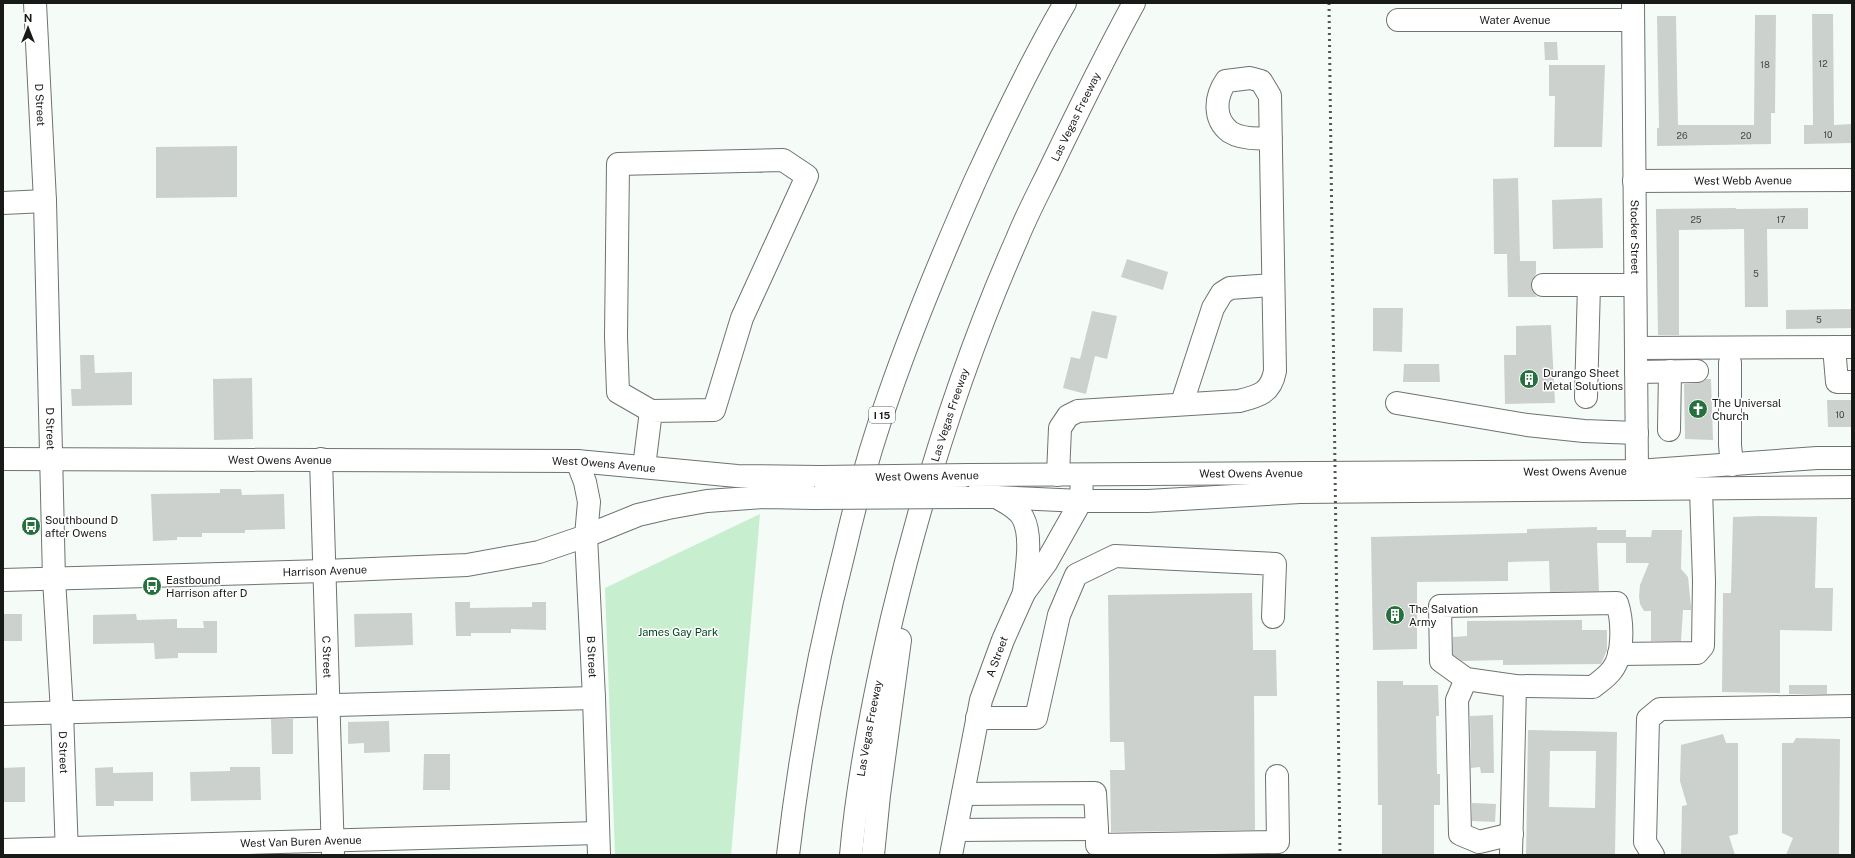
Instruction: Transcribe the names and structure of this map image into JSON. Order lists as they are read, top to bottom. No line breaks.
{"streets":{"main road":["Water Avenue","D Street","Las Vegas Freeway","West Webb Avenue","Stocker Street","I 15","West Owens Avenue","Harrison Avenue","C Street","B Street","A Street","West Van Buren Avenue"]},"crossings":[["Water Avenue","Stocker Street"],["D Street","West Owens Avenue"],["D Street","Harrison Avenue"],["D Street","West Van Buren Avenue"],["West Webb Avenue","Stocker Street"],["Stocker Street","West Owens Avenue"],["West Owens Avenue","Harrison Avenue"],["West Owens Avenue","C Street"],["West Owens Avenue","B Street"],["West Owens Avenue","A Street"],["Harrison Avenue","C Street"],["Harrison Avenue","B Street"],["C Street","West Van Buren Avenue"],["B Street","West Van Buren Avenue"]],"parks":["James Gay Park"],"places":{"building":["Durango Sheet Metal Solutions","The Salvation Army"],"church":["The Universal Church"],"bus stop":["Southbound D after Owens","Eastbound Harrison after D"]},"house_numbers":["12","18","10","26","20","25","17","5","5","10"],"north":"top"}
